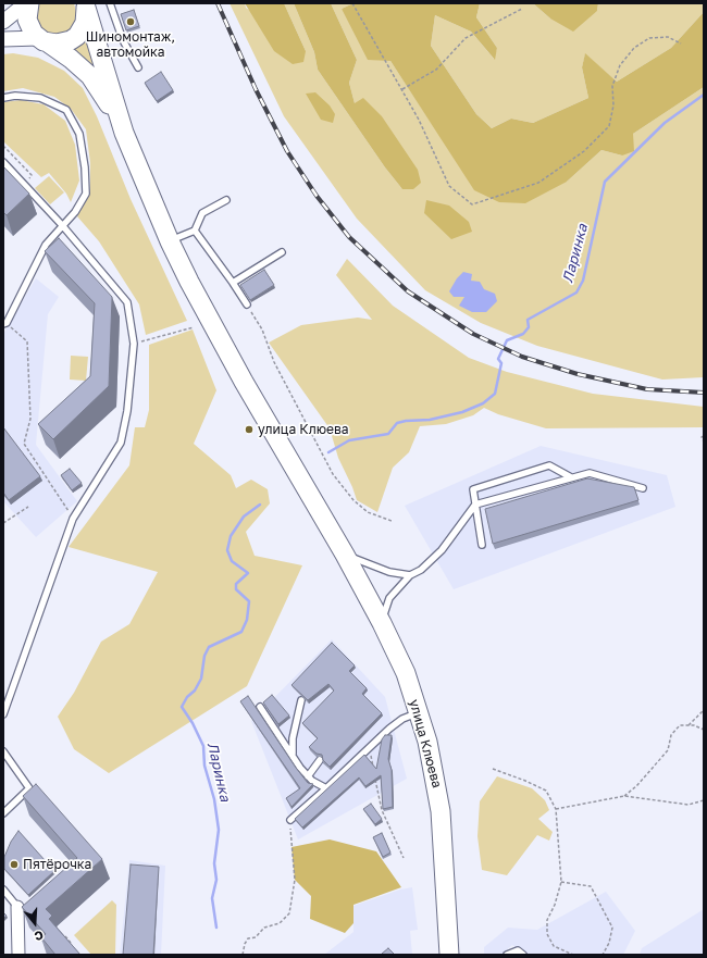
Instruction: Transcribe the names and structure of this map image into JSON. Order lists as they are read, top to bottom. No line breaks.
{"streets":{"main road":["улица Клюева"]},"water":["Ларинка"],"places":["Шиномонтаж, автомойка","улица Клюева","Пятёрочка"],"north":"bottom"}
